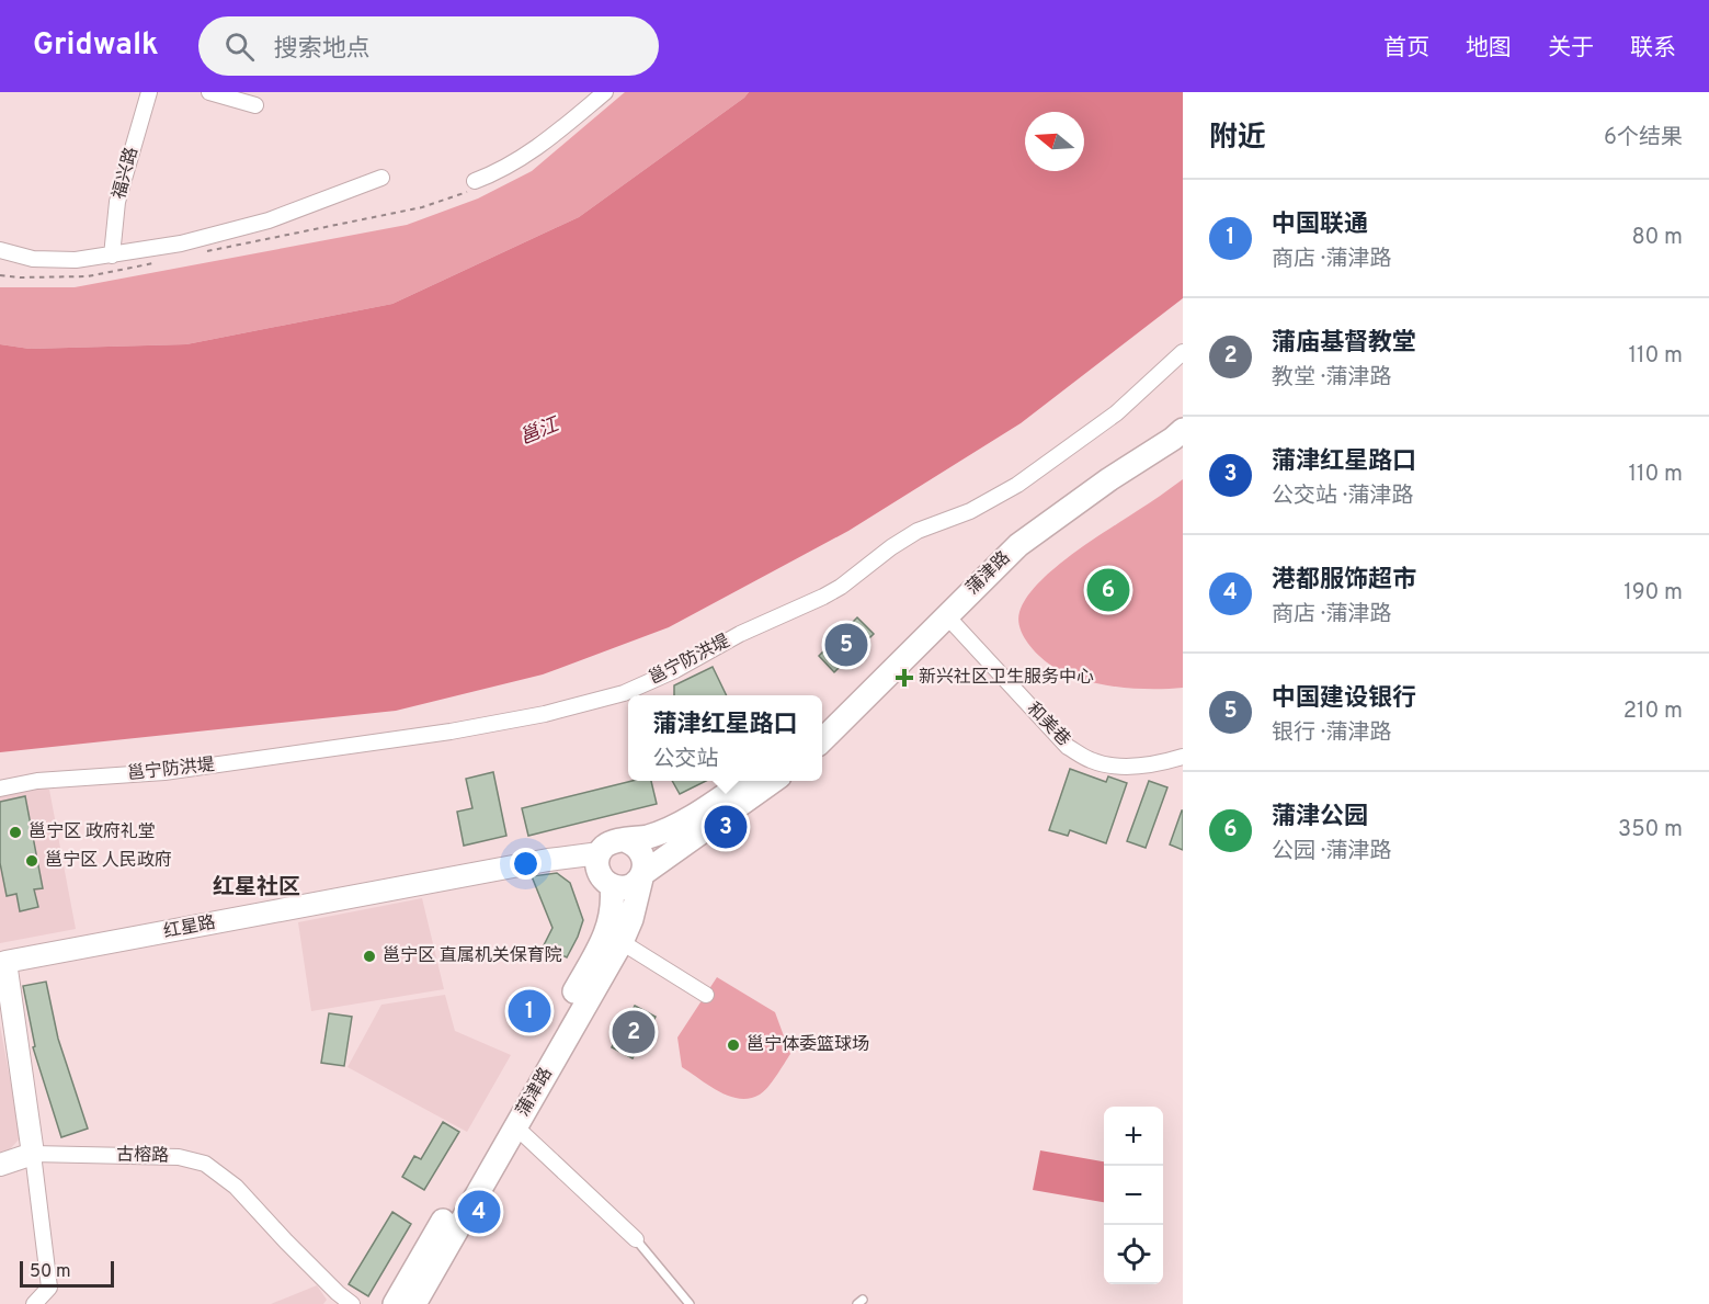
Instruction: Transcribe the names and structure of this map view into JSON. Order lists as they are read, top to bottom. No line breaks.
{"streets":{"main road":["蒲津路","红星路"],"street":["福兴路","邕宁防洪堤","和美巷","古榕路"]},"crossings":[["蒲津路","和美巷"],["蒲津路","红星路"],["红星路","古榕路"]],"districts":["红星社区"],"water":["邕江"],"places":{"health":["新兴社区卫生服务中心"],"other":["邕宁区 政府礼堂","邕宁区 人民政府","邕宁区 直属机关保育院","邕宁体委篮球场"]},"scale_bar":"50 m","north":"left","page":{"header":"Gridwalk","search":"搜索地点","nav":["首页","地图","关于","联系"],"heading":["附近","6个结果"],"list":[{"mark":"1","name":"中国联通","note":"商店 · 蒲津路","value":"80 m"},{"mark":"2","name":"蒲庙基督教堂","note":"教堂 · 蒲津路","value":"110 m"},{"mark":"3","name":"蒲津红星路口","note":"公交站 · 蒲津路","value":"110 m"},{"mark":"4","name":"港都服饰超市","note":"商店 · 蒲津路","value":"190 m"},{"mark":"5","name":"中国建设银行","note":"银行 · 蒲津路","value":"210 m"},{"mark":"6","name":"蒲津公园","note":"公园 · 蒲津路","value":"350 m"}],"pins":["6","5","3","1","2","4"],"popup":["蒲津红星路口","公交站"],"map_buttons":["+","−"],"scale":"50 m"}}
